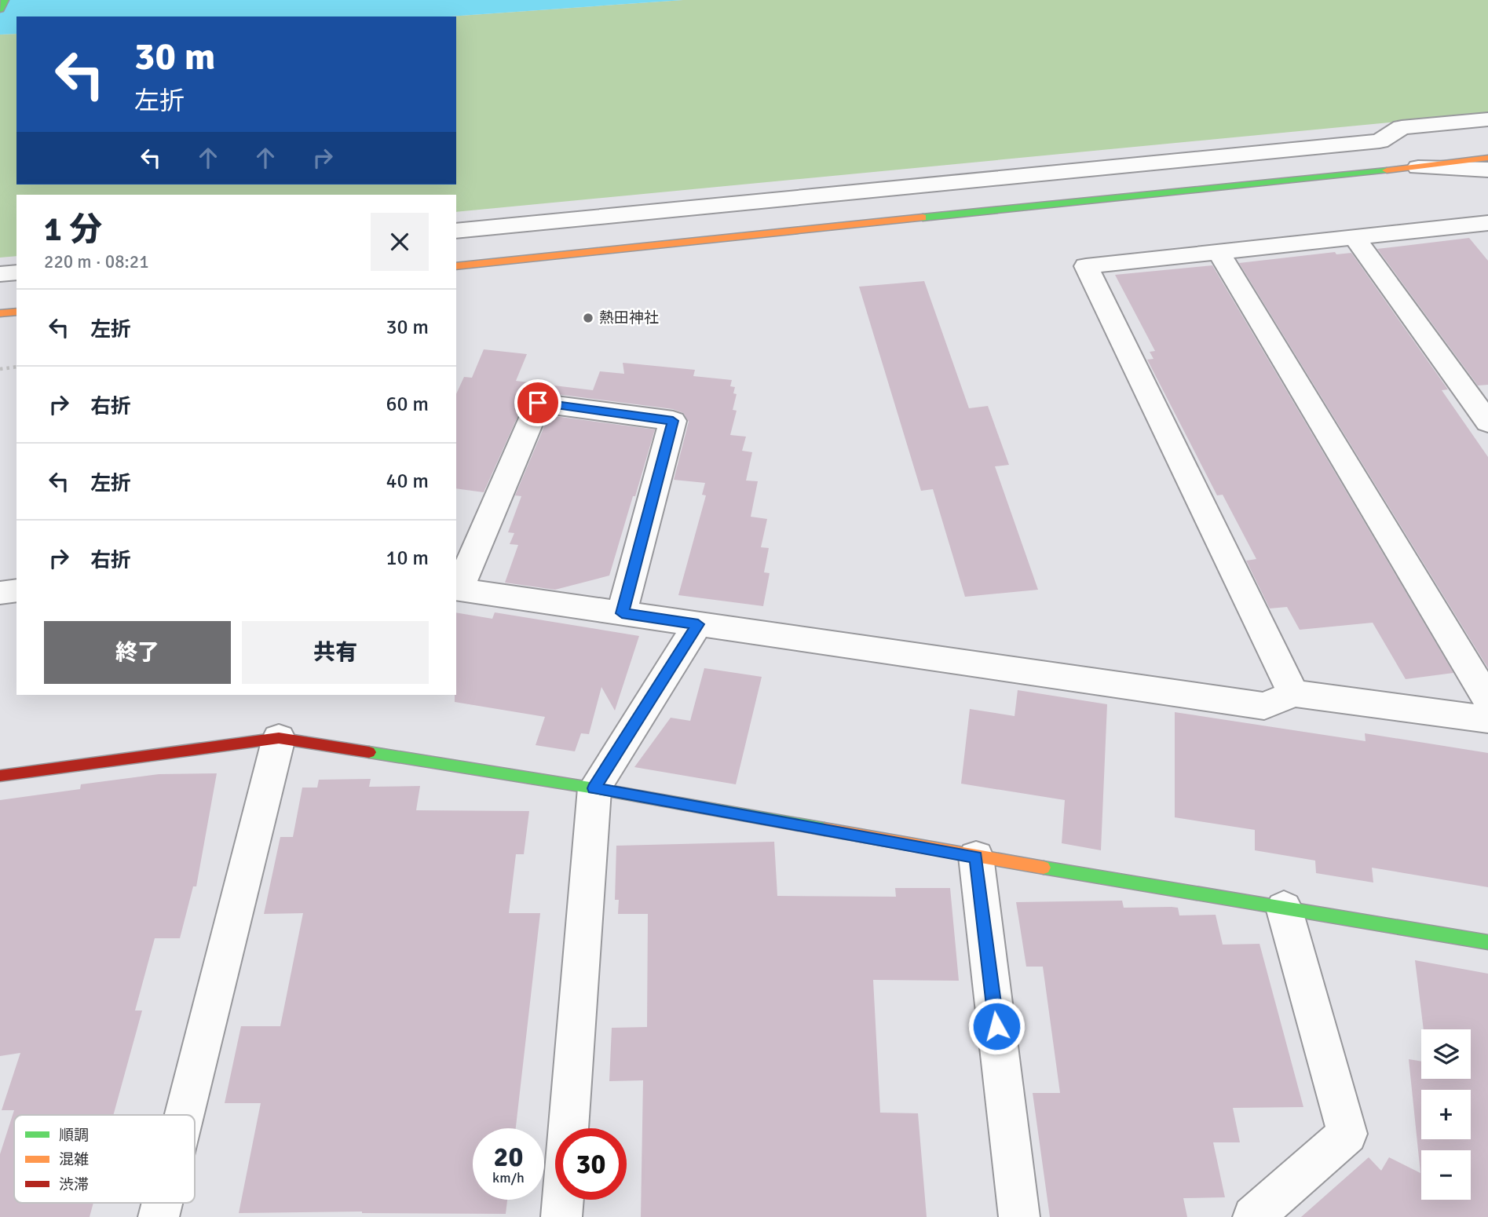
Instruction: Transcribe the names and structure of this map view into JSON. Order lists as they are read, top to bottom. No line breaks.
{"places":["熱田神社"],"legend":["順調","混雑","渋滞"],"page":{"turn":["30 m","左折"],"heading":["1 分","220 m · 08:21"],"list":[{"name":"左折","value":"30 m"},{"name":"右折","value":"60 m"},{"name":"左折","value":"40 m"},{"name":"右折","value":"10 m"}],"buttons":["終了","共有"],"map_buttons":["+","−"],"speed":"20 km/h","limit":"30"}}
